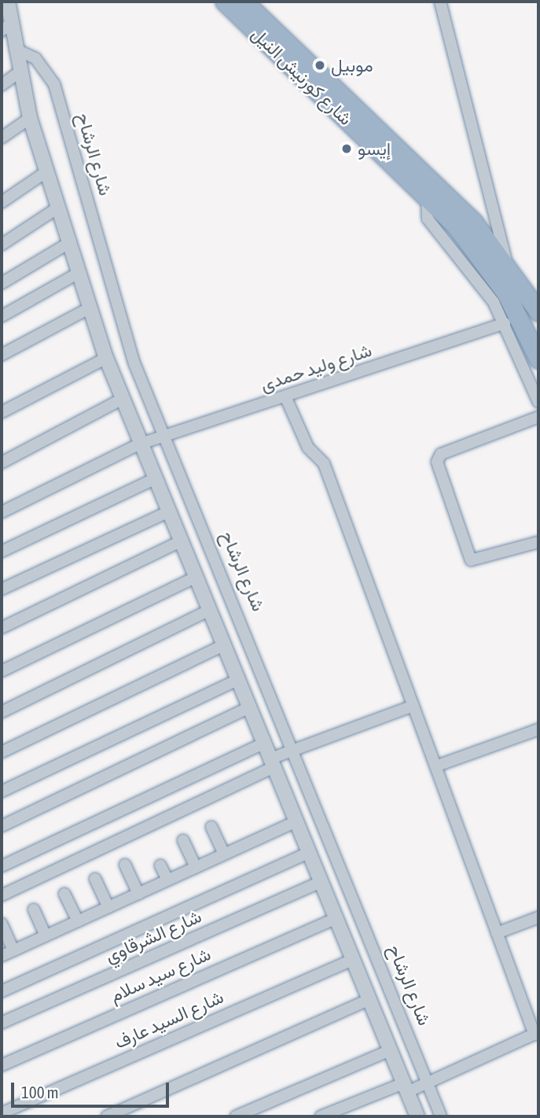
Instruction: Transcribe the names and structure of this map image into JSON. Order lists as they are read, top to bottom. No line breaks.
{"streets":{"highway":["شارع كورنيش النيل"],"street":["شارع الرشاح","شارع وليد حمدى","شارع الشرقاوي","شارع سيد سلام","شارع السيد عارف"]},"crossings":[["شارع الرشاح","شارع وليد حمدى"]],"places":["موبيل","إيسو"],"scale_bar":"100 m"}
